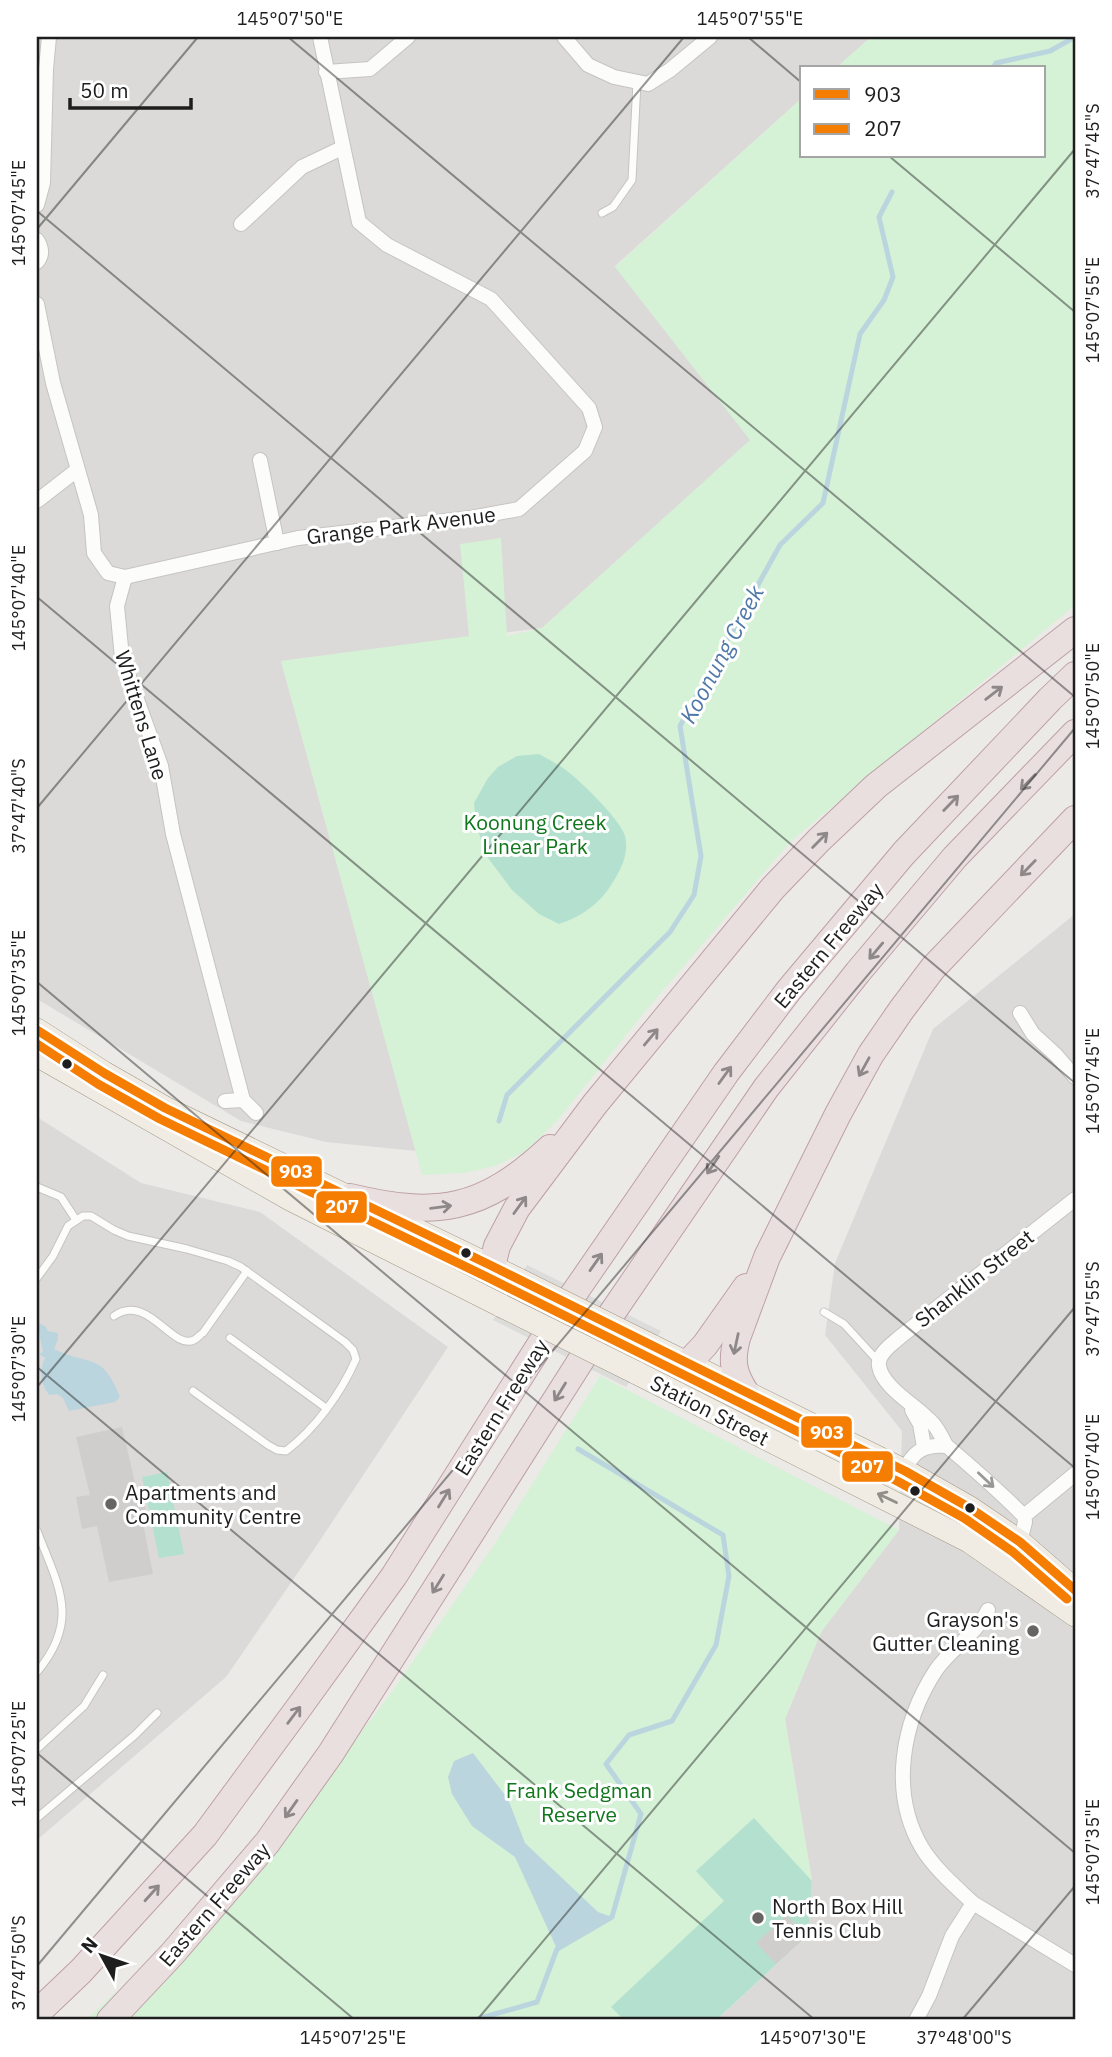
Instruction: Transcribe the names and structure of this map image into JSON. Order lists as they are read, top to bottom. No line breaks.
{"streets":{"highway":["Eastern Freeway"],"main road":["Station Street"],"street":["Grange Park Avenue","Whittens Lane","Shanklin Street"]},"crossings":[["Grange Park Avenue","Whittens Lane"]],"water":["Koonung Creek"],"parks":["Koonung Creek Linear Park","Frank Sedgman Reserve"],"places":["Apartments and Community Centre","Grayson's Gutter Cleaning","North Box Hill Tennis Club"],"lines":["transit line 903","transit line 207"],"legend":["903","207"],"scale_bar":"50 m","north":"top left","coordinates":["145°07'50\"E","145°07'55\"E","37°47'45\"S","145°07'45\"E","145°07'40\"E","37°47'40\"S","145°07'35\"E","37°47'55\"S","145°07'30\"E","145°07'25\"E","37°47'50\"S","37°48'00\"S"]}
